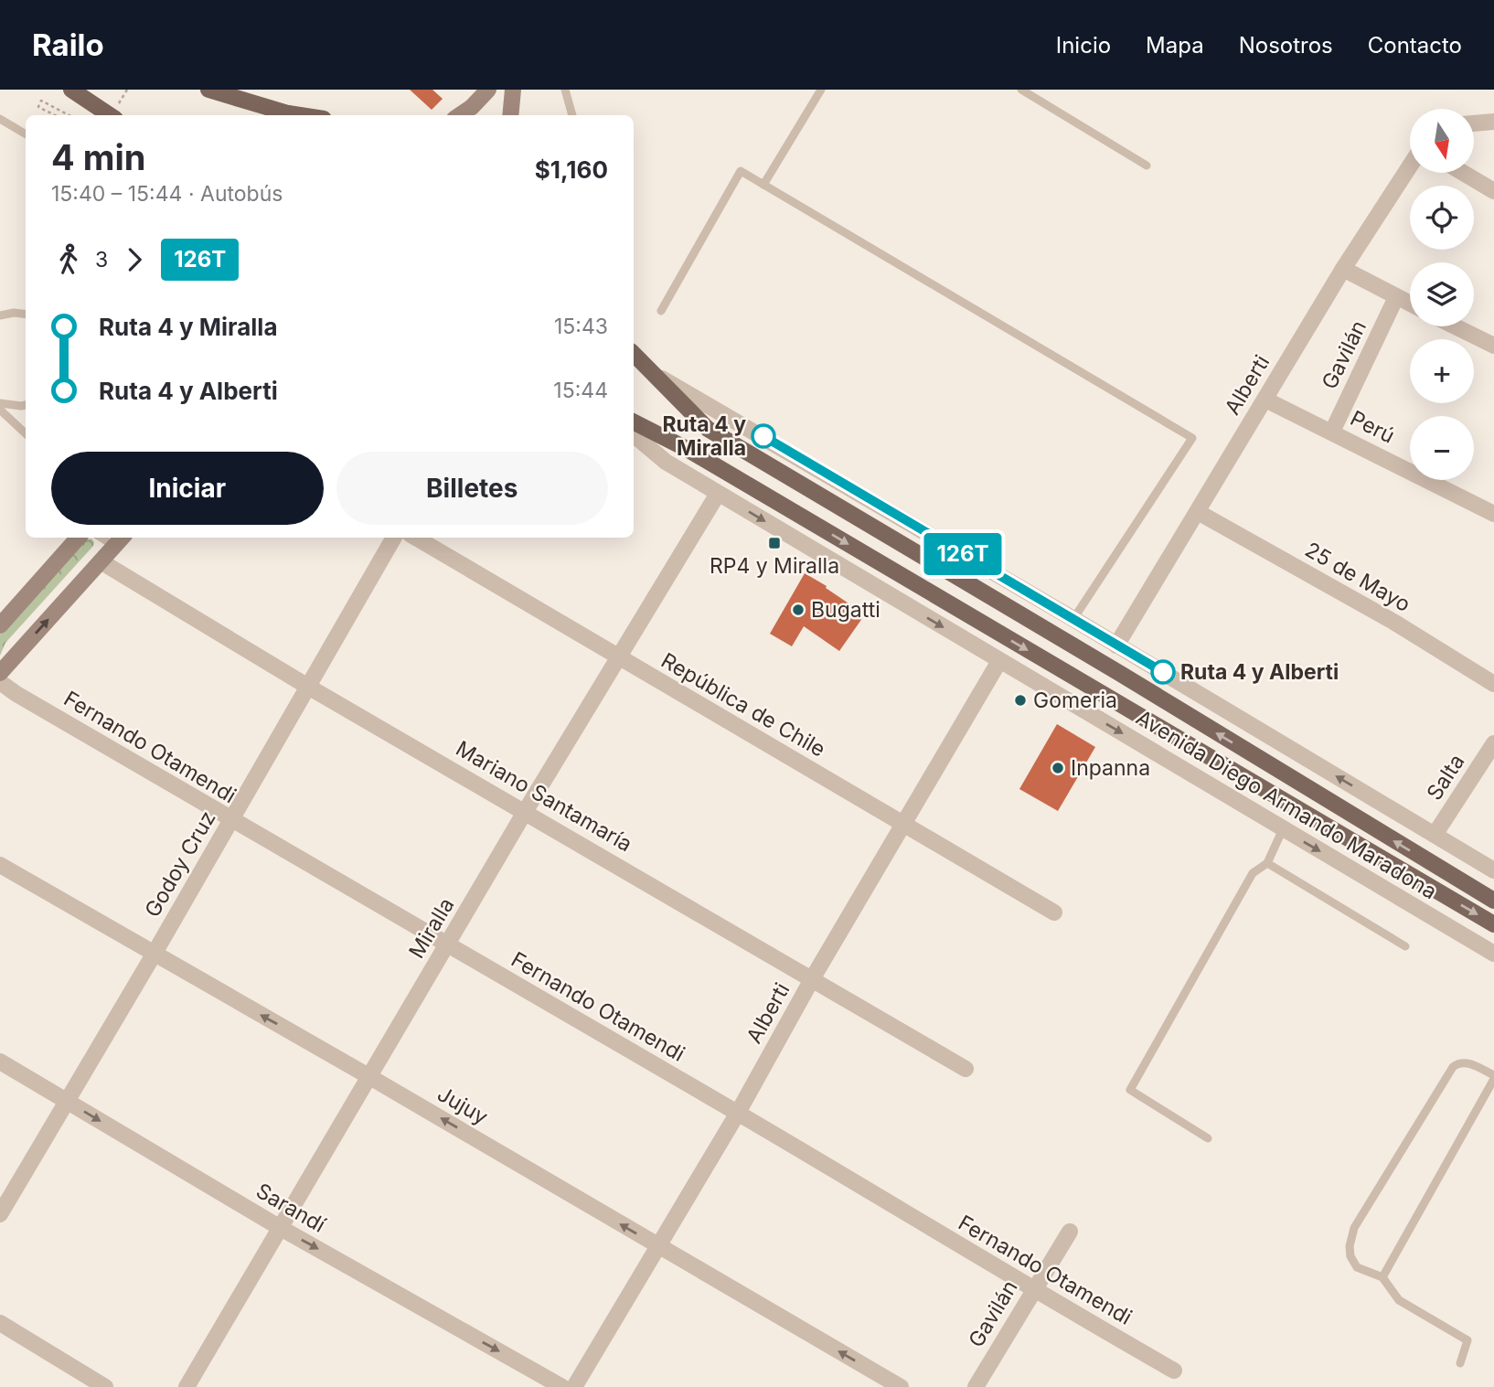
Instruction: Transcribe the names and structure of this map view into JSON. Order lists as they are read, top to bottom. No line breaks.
{"streets":{"main road":["Avenida Diego Armando Maradona"],"street":["Gavilán","Alberti","Perú","25 de Mayo","República de Chile","Fernando Otamendi","Salta","Mariano Santamaría","Godoy Cruz","Miralla","Jujuy","Sarandí"]},"crossings":[["Gavilán","Perú"],["Gavilán","Fernando Otamendi"],["Alberti","Perú"],["Alberti","25 de Mayo"],["Alberti","República de Chile"],["Alberti","Fernando Otamendi"],["Alberti","Mariano Santamaría"],["Alberti","Avenida Diego Armando Maradona"],["Alberti","Jujuy"],["República de Chile","Miralla"],["Fernando Otamendi","Godoy Cruz"],["Fernando Otamendi","Miralla"],["Salta","Avenida Diego Armando Maradona"],["Mariano Santamaría","Godoy Cruz"],["Mariano Santamaría","Miralla"],["Avenida Diego Armando Maradona","Miralla"],["Godoy Cruz","Jujuy"],["Godoy Cruz","Sarandí"],["Miralla","Jujuy"],["Miralla","Sarandí"]],"one_way":["Jujuy","Sarandí"],"places":{"other":["Ruta 4 y Miralla","Bugatti","Ruta 4 y Alberti","Gomeria","Inpanna"],"transit":["RP4 y Miralla"]},"lines":["bus line 126T"],"north":"bottom","page":{"header":"Railo","nav":["Inicio","Mapa","Nosotros","Contacto"],"on_map":"126T","map_buttons":["+","−"],"heading":["4 min","15:40 – 15:44 · Autobús","$1,160"],"legs":["3","126T"],"list":[{"name":"Ruta 4 y Miralla","value":"15:43"},{"name":"Ruta 4 y Alberti","value":"15:44"}],"buttons":["Iniciar","Billetes"]}}
